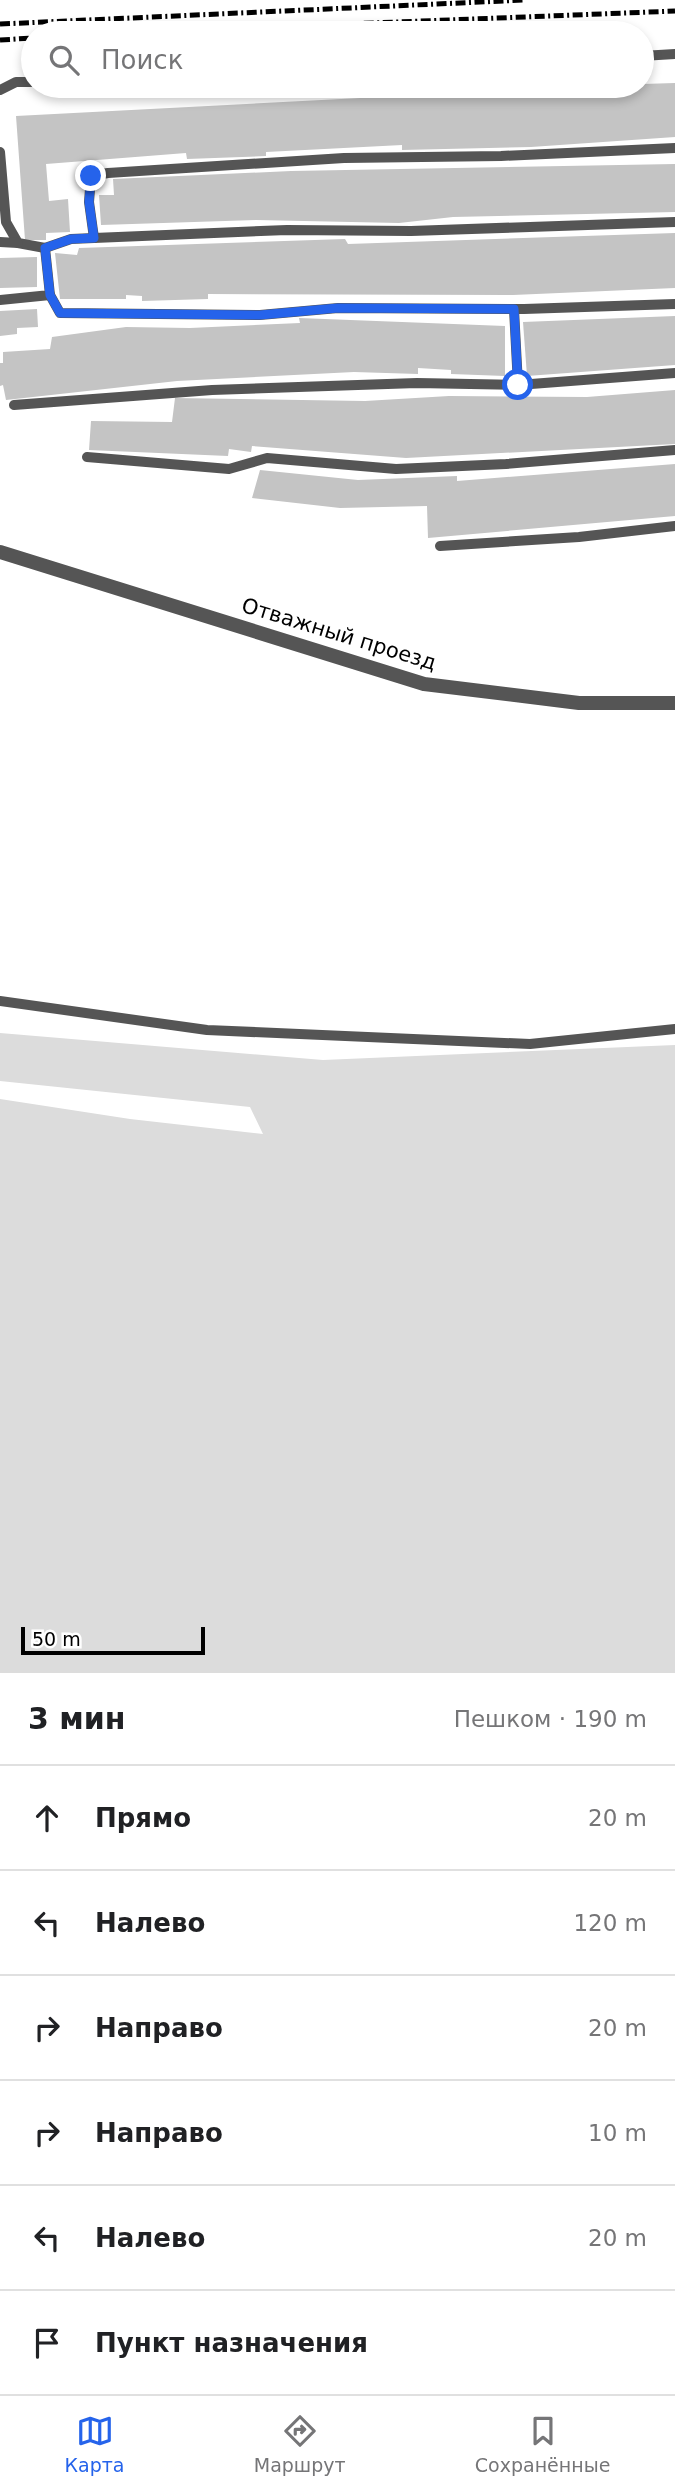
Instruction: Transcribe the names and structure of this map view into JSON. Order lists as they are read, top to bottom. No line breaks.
{"streets":{"street":["Отважный проезд"]},"scale_bar":"50 m","page":{"search":"Поиск","scale":"50 m","heading":["3 мин","Пешком · 190 m"],"list":[["Прямо","20 m"],["Налево","120 m"],["Направо","20 m"],["Направо","10 m"],["Налево","20 m"],"Пункт назначения"],"nav":["Карта","Маршрут","Сохранённые"]}}
